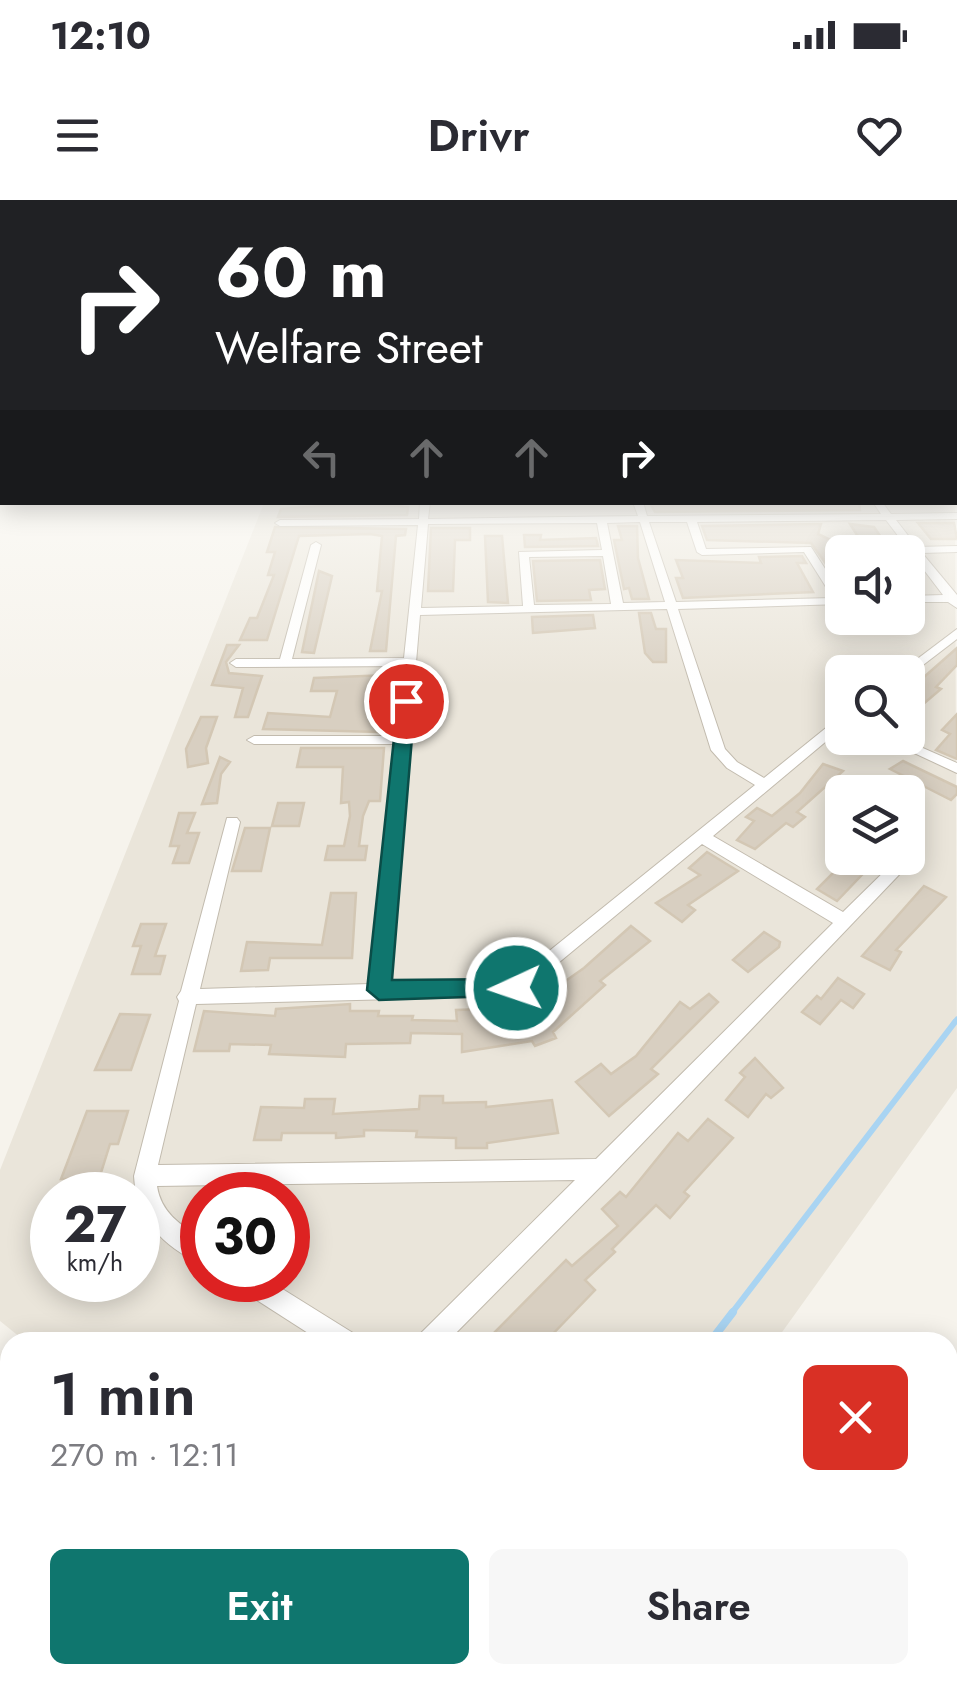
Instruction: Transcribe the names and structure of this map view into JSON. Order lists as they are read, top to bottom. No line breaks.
{"page":{"status":"12:10","header":"Drivr","turn":["60 m","Welfare Street"],"speed":"27 km/h","limit":"30","heading":["1 min","270 m · 12:11"],"buttons":["Exit","Share"]}}
